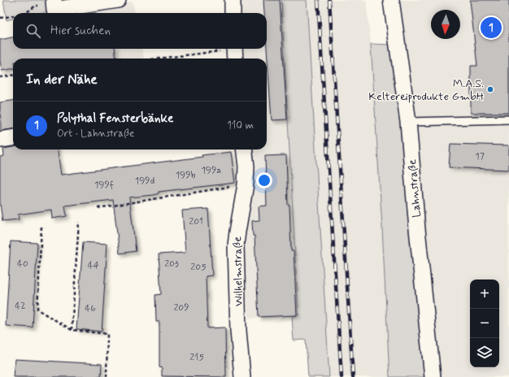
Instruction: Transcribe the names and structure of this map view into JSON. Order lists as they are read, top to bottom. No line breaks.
{"streets":{"street":["Lahnstraße","Wilhelmstraße"]},"places":["M.A.S. Keltereiprodukte GmbH"],"house_numbers":["17","199a","199b","199d","199f","201","40","203","44","205","42","209","46","215"],"north":"bottom","page":{"search":"Hier suchen","pins":"1","heading":"In der Nähe","list":[{"mark":"1","name":"Polythal Fensterbänke","note":"Ort · Lahnstraße","value":"110 m"}],"map_buttons":["+","−"]}}
